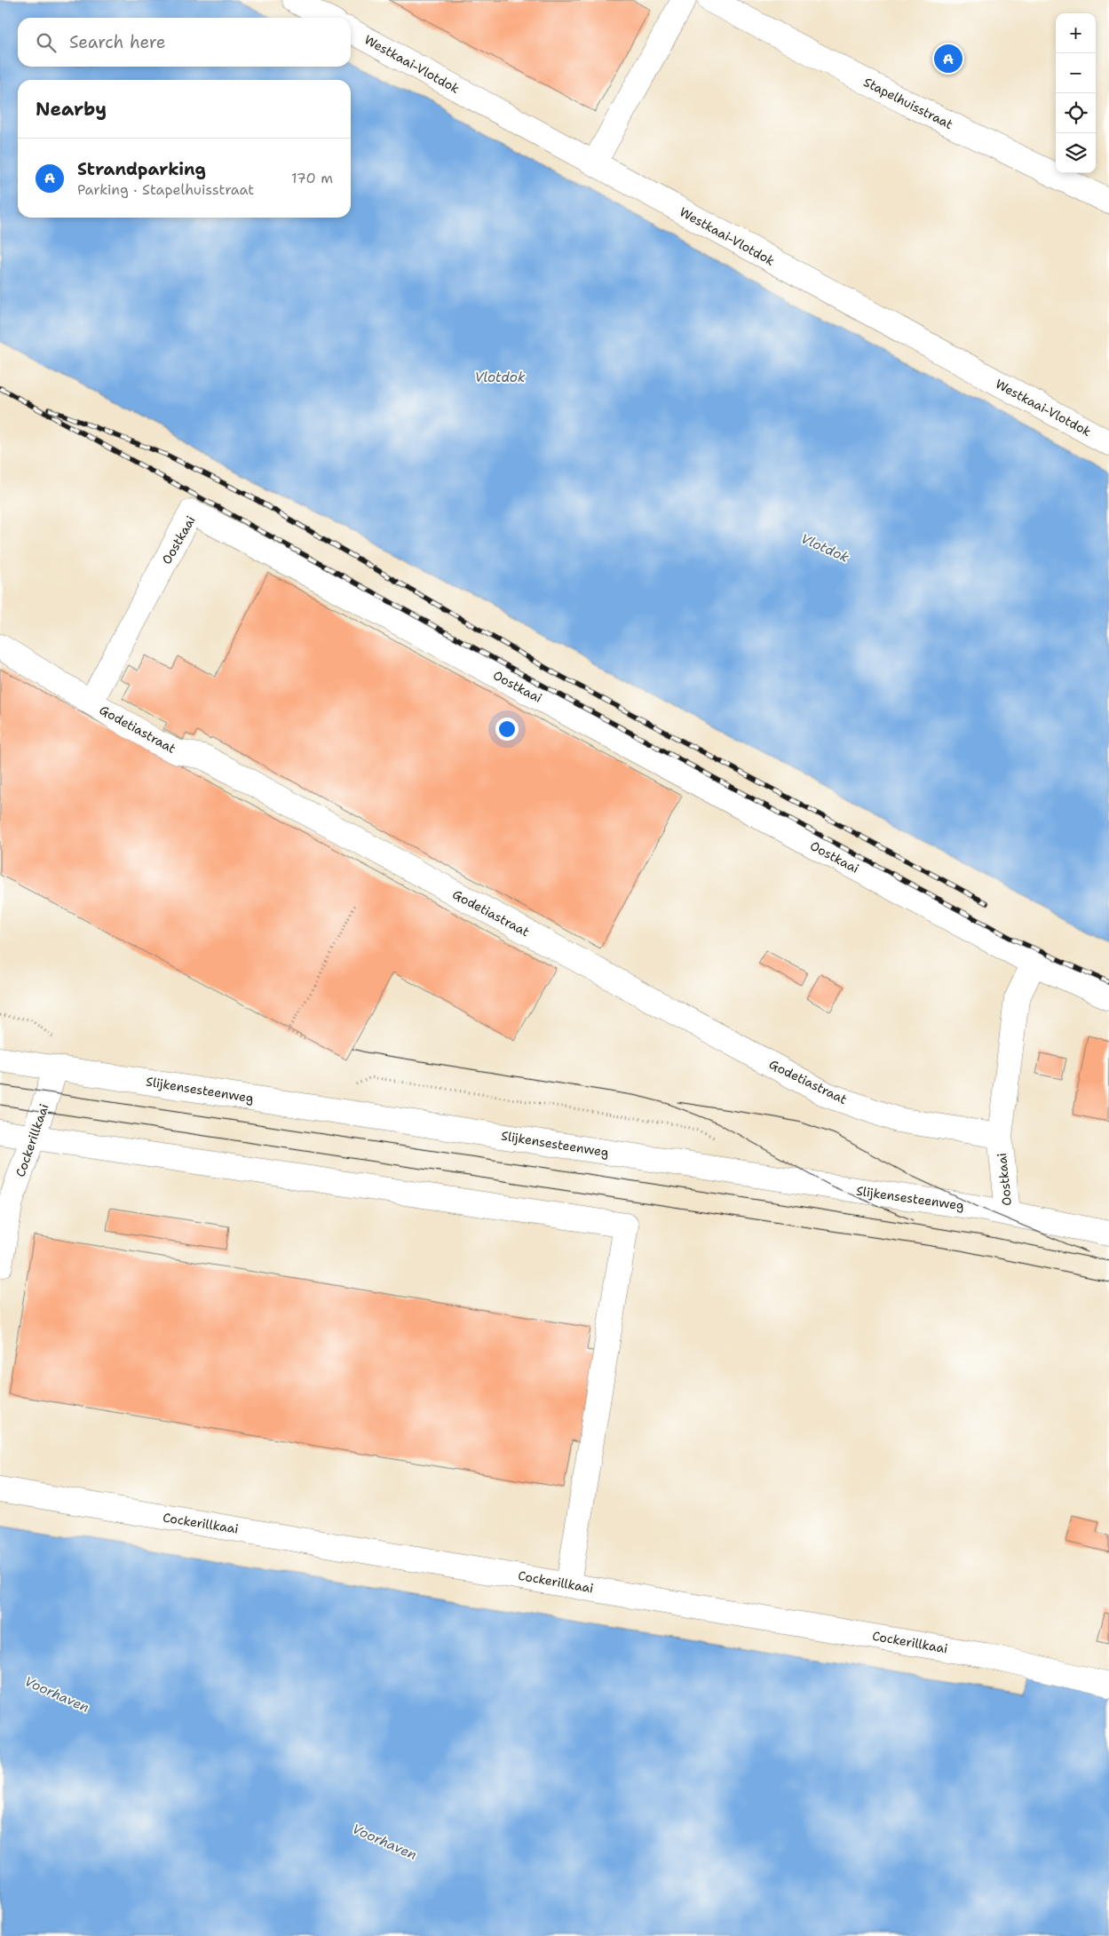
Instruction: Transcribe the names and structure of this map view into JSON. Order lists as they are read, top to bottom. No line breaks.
{"streets":{"street":["Westkaai-Vlotdok","Stapelhuisstraat","Oostkaai","Godetiastraat","Slijkensesteenweg","Cockerillkaai"]},"crossings":[["Oostkaai","Godetiastraat"],["Oostkaai","Slijkensesteenweg"],["Slijkensesteenweg","Cockerillkaai"]],"water":["Vlotdok","Voorhaven"],"page":{"map_buttons":["+","−"],"search":"Search here","pins":"A","heading":"Nearby","list":[{"mark":"A","name":"Strandparking","note":"Parking · Stapelhuisstraat","value":"170 m"}]}}
